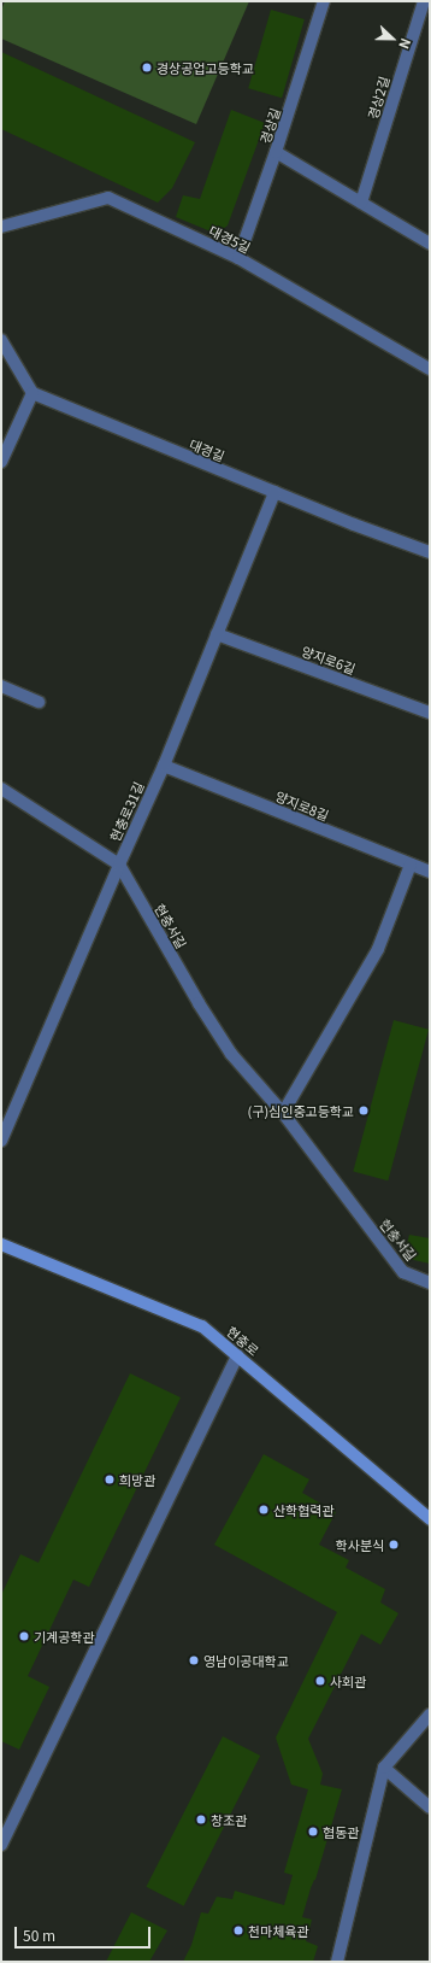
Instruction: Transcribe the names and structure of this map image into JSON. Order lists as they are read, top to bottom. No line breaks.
{"streets":{"main road":["현충로"],"street":["경상2길","경상길","대경5길","대경길","양지로6길","양지로8길","현충로31길","현충서길"]},"crossings":[["경상길","대경5길"],["대경길","현충로31길"],["양지로6길","현충로31길"],["양지로8길","현충로31길"],["현충로31길","현충서길"]],"places":["경상공업고등학교","(구)심인중고등학교","희망관","산학협력관","학사분식","기계공학관","영남이공대학교","사회관","창조관","협동관","천마체육관"],"scale_bar":"50 m","north":"right"}
